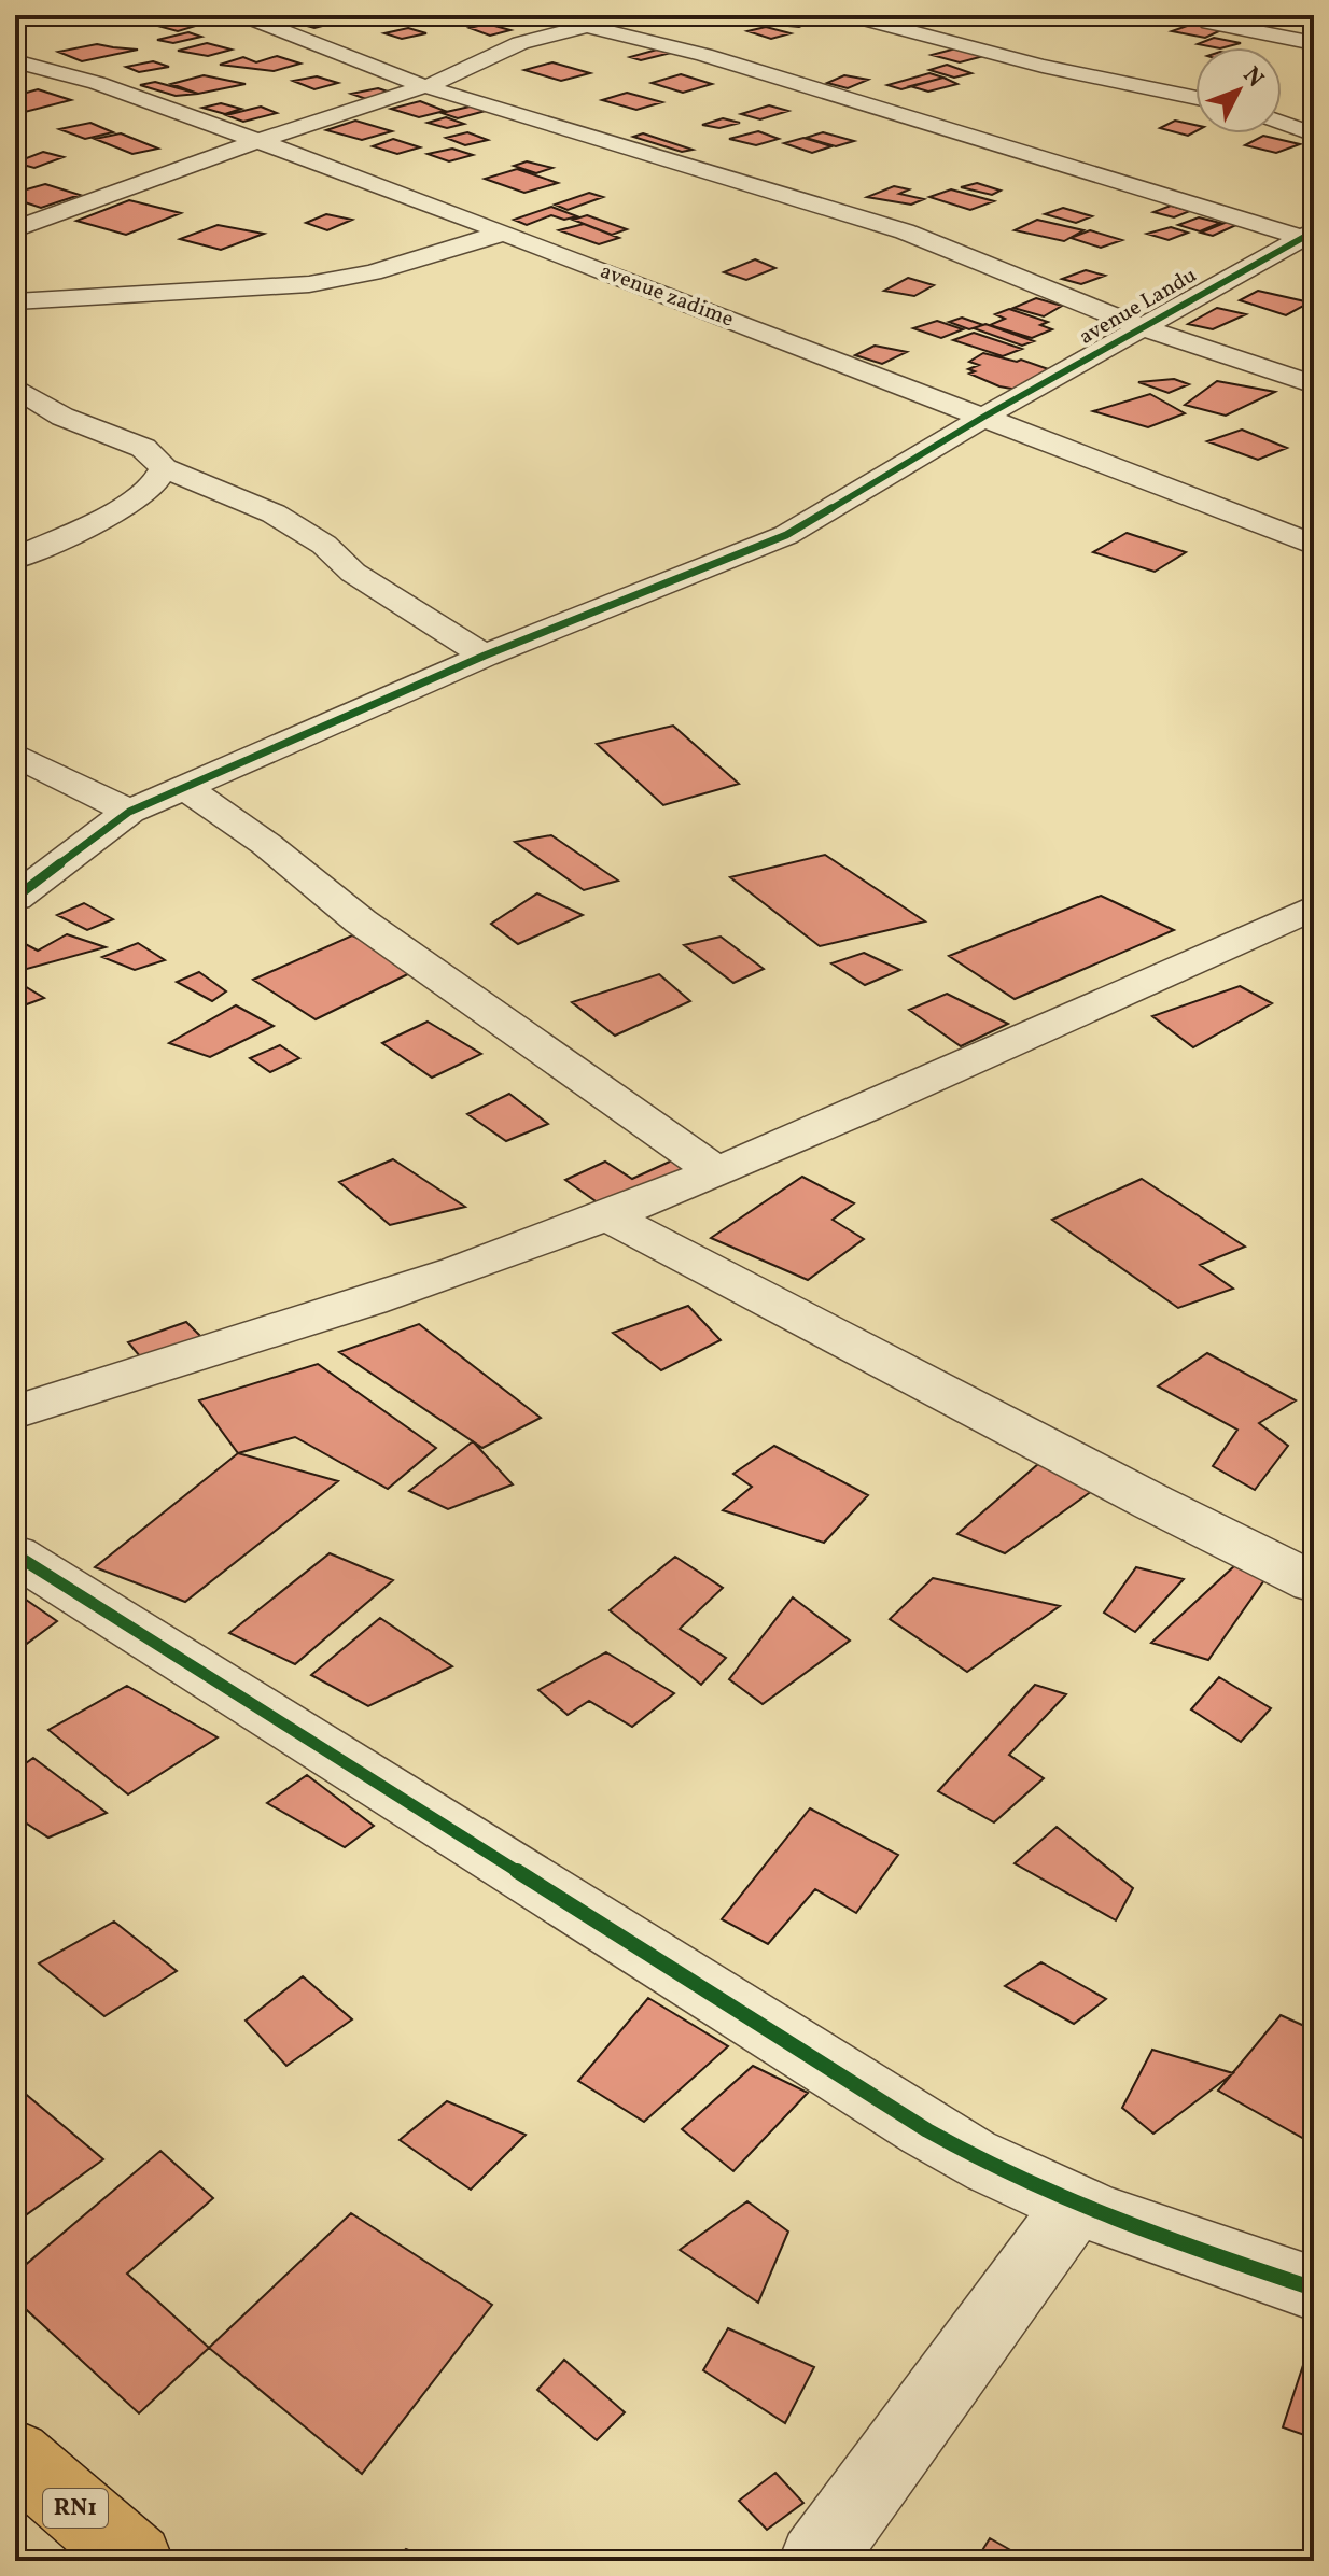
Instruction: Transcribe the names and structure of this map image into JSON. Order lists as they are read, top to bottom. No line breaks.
{"streets":{"highway":["RN1"],"street":["avenue zadime","avenue Landu"]},"crossings":[["avenue zadime","avenue Landu"]],"north":"top right"}
